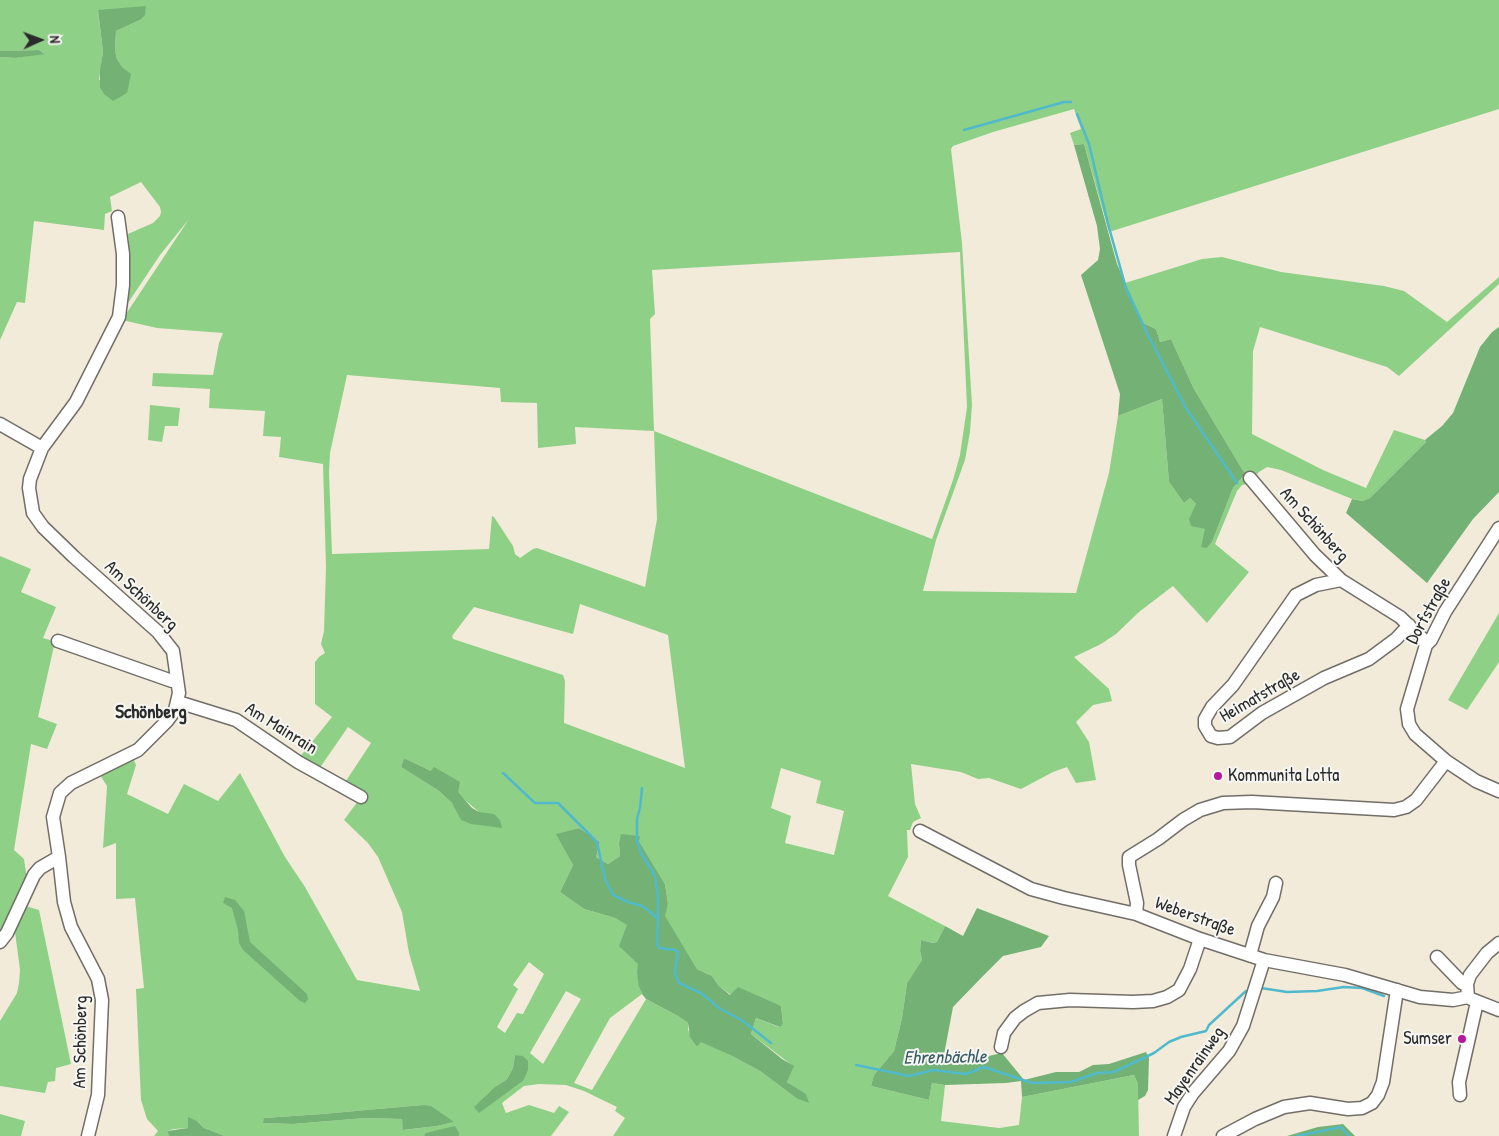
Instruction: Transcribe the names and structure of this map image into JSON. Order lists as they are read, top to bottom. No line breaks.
{"streets":{"street":["Am Schönberg","Dorfstraße","Heimatstraße","Am Mainrain","Weberstraße","Mayenrainweg"]},"crossings":[["Am Schönberg","Dorfstraße"],["Am Schönberg","Heimatstraße"],["Am Schönberg","Am Mainrain"],["Weberstraße","Mayenrainweg"]],"districts":["Schönberg"],"water":["Ehrenbächle"],"places":["Kommunita Lotta","Sumser"],"north":"right"}
